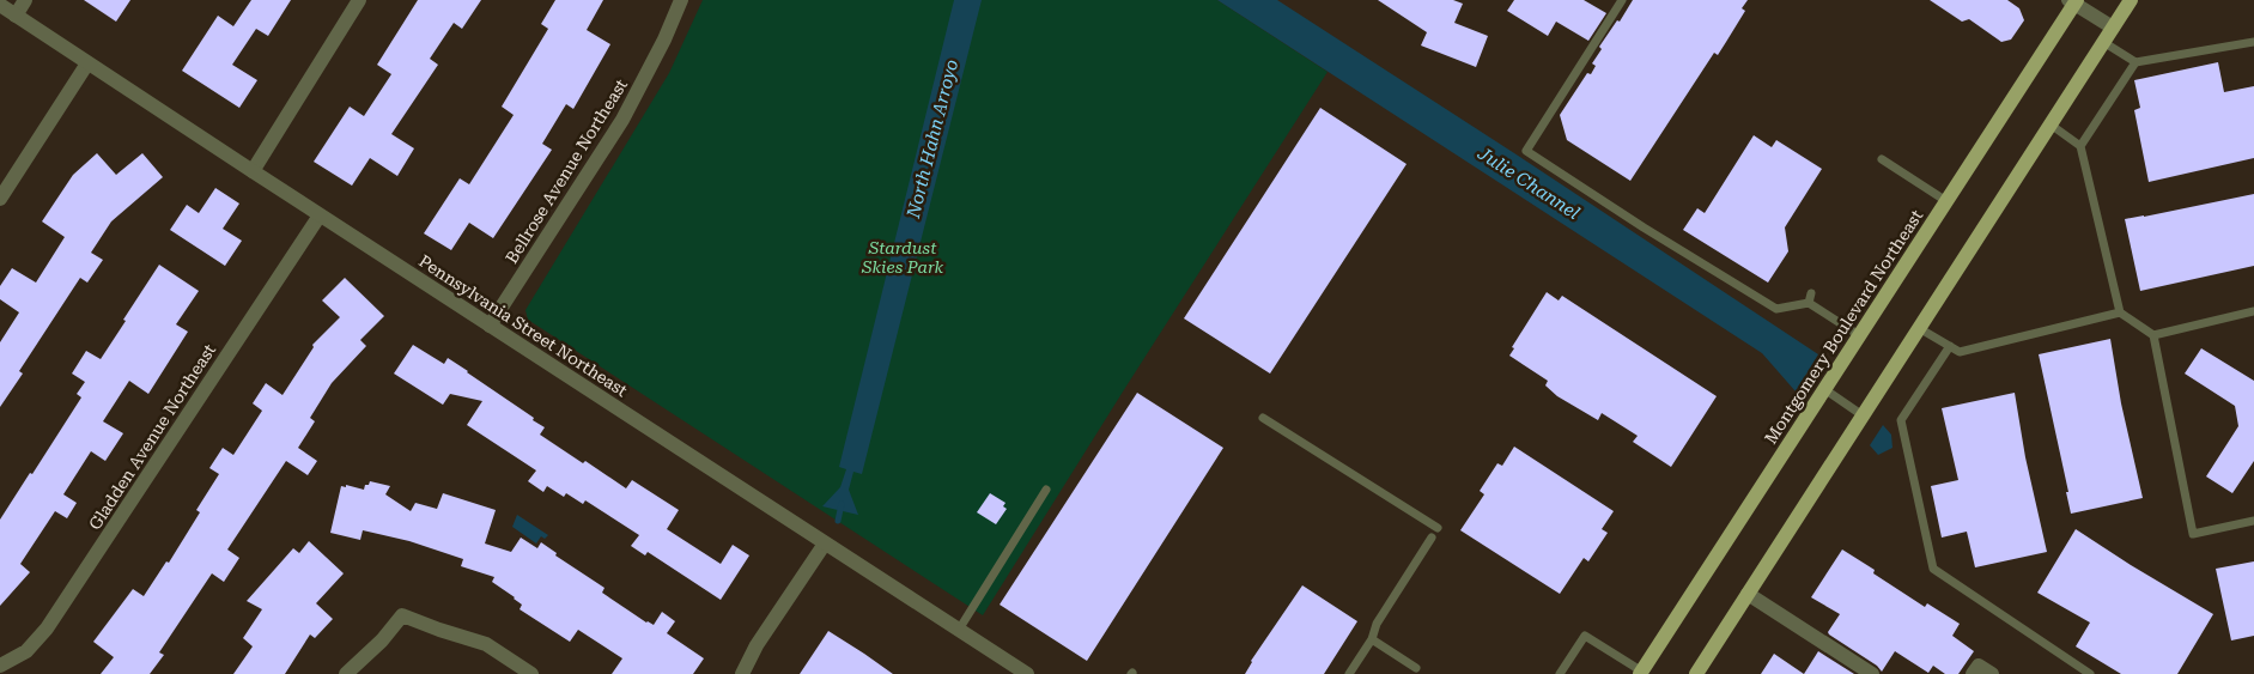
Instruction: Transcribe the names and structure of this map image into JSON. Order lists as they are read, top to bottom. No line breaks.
{"streets":{"main road":["Montgomery Boulevard Northeast"],"street":["Bellrose Avenue Northeast","Pennsylvania Street Northeast","Gladden Avenue Northeast"]},"crossings":[["Bellrose Avenue Northeast","Pennsylvania Street Northeast"],["Pennsylvania Street Northeast","Gladden Avenue Northeast"]],"water":["North Hahn Arroyo","Julie Channel"],"parks":["Stardust Skies Park"]}
